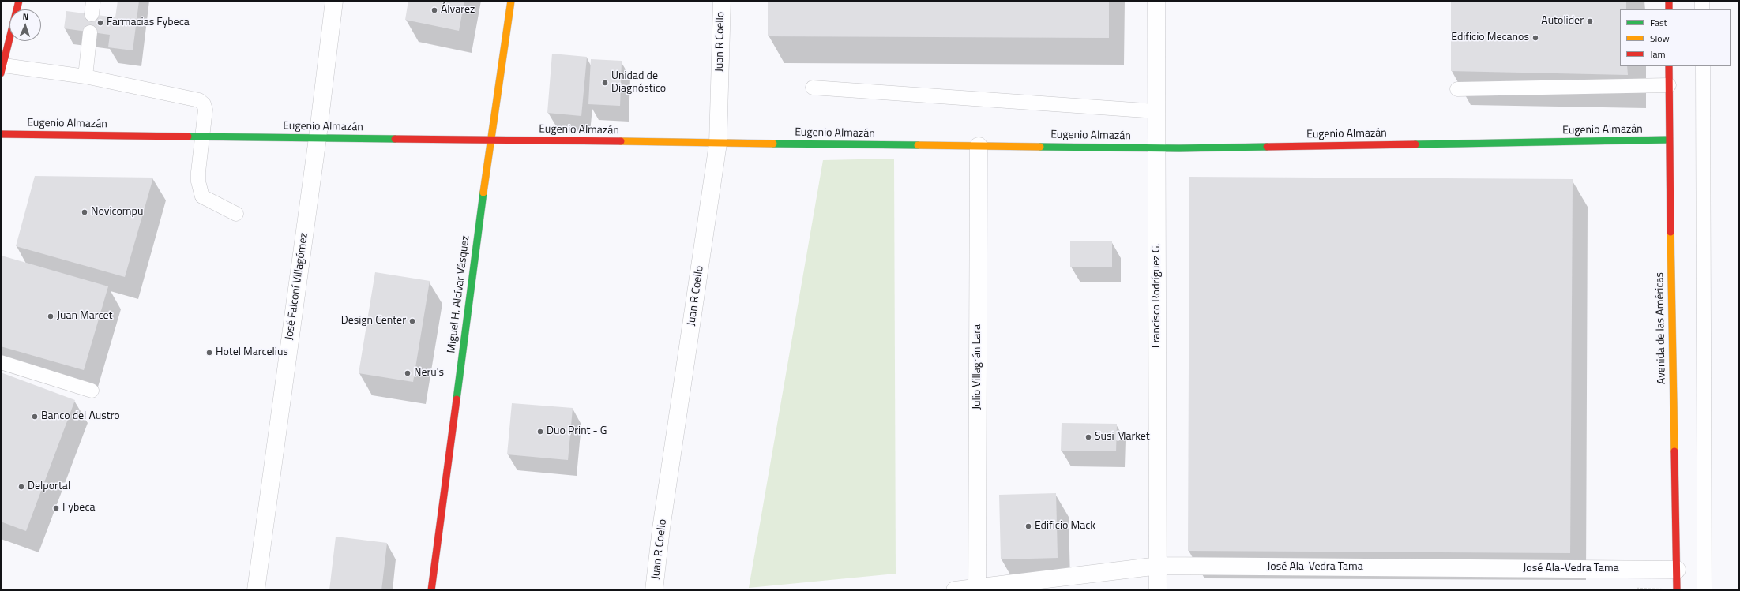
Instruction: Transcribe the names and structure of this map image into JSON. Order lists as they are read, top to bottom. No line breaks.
{"streets":{"street":["Juan R Coello","Eugenio Almazán","José Falconí Villagómez","Miguel H. Alcívar Vásquez","Francísco Rodríguez G.","Avenida de las Américas","Julio Villagrán Lara","José Ala-Vedra Tama"]},"crossings":[["Juan R Coello","Eugenio Almazán"],["Eugenio Almazán","José Falconí Villagómez"],["Eugenio Almazán","Miguel H. Alcívar Vásquez"],["Eugenio Almazán","Francísco Rodríguez G."],["Eugenio Almazán","Avenida de las Américas"],["Eugenio Almazán","Julio Villagrán Lara"],["Francísco Rodríguez G.","José Ala-Vedra Tama"],["Avenida de las Américas","José Ala-Vedra Tama"],["Julio Villagrán Lara","José Ala-Vedra Tama"]],"places":["Álvarez","Autolider","Farmacias Fybeca","Edificio Mecanos","Unidad de Diagnóstico","Novicompu","Juan Marcet","Design Center","Hotel Marcelius","Neru's","Banco del Austro","Duo Print - G","Susi Market","Delportal","Fybeca","Edificio Mack"],"legend":["Fast","Slow","Jam"],"north":"top"}
